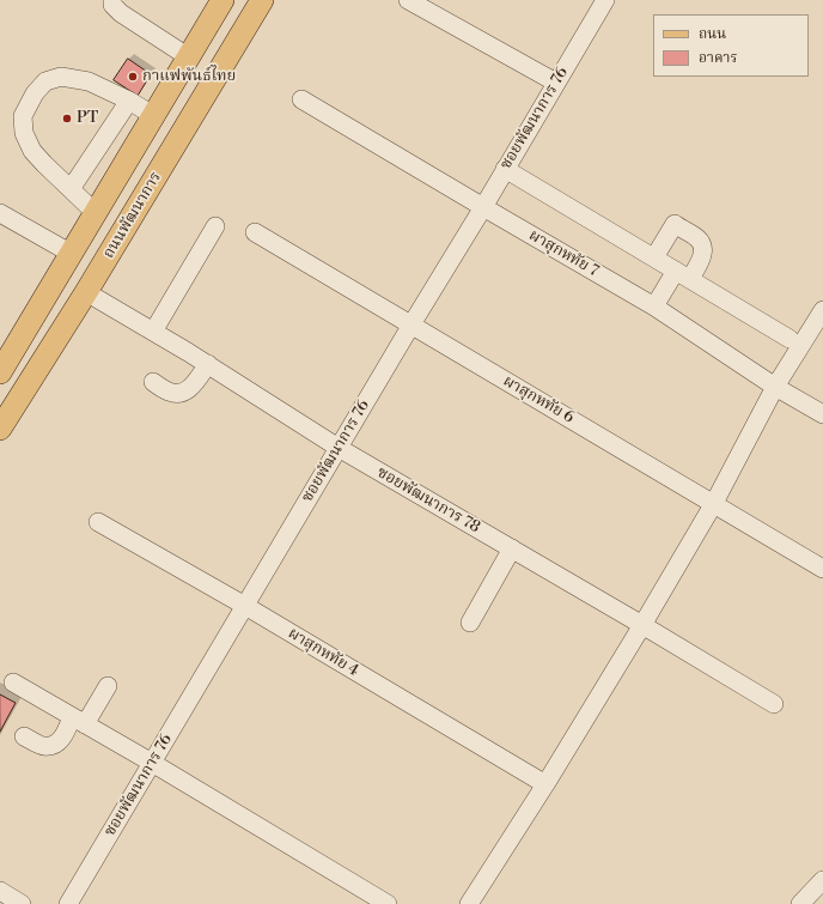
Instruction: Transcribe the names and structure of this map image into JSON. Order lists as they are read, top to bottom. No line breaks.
{"streets":{"main road":["ถนนพัฒนาการ"],"street":["ซอยพัฒนาการ 76","ผาสุกหทัย 7","ผาสุกหทัย 6","ซอยพัฒนาการ 78","ผาสุกหทัย 4"]},"crossings":[["ซอยพัฒนาการ 76","ผาสุกหทัย 7"],["ซอยพัฒนาการ 76","ผาสุกหทัย 6"],["ซอยพัฒนาการ 76","ซอยพัฒนาการ 78"],["ซอยพัฒนาการ 76","ผาสุกหทัย 4"],["ถนนพัฒนาการ","ซอยพัฒนาการ 78"]],"places":["กาแฟพันธ์ไทย","PT"],"legend":["ถนน","อาคาร"]}
